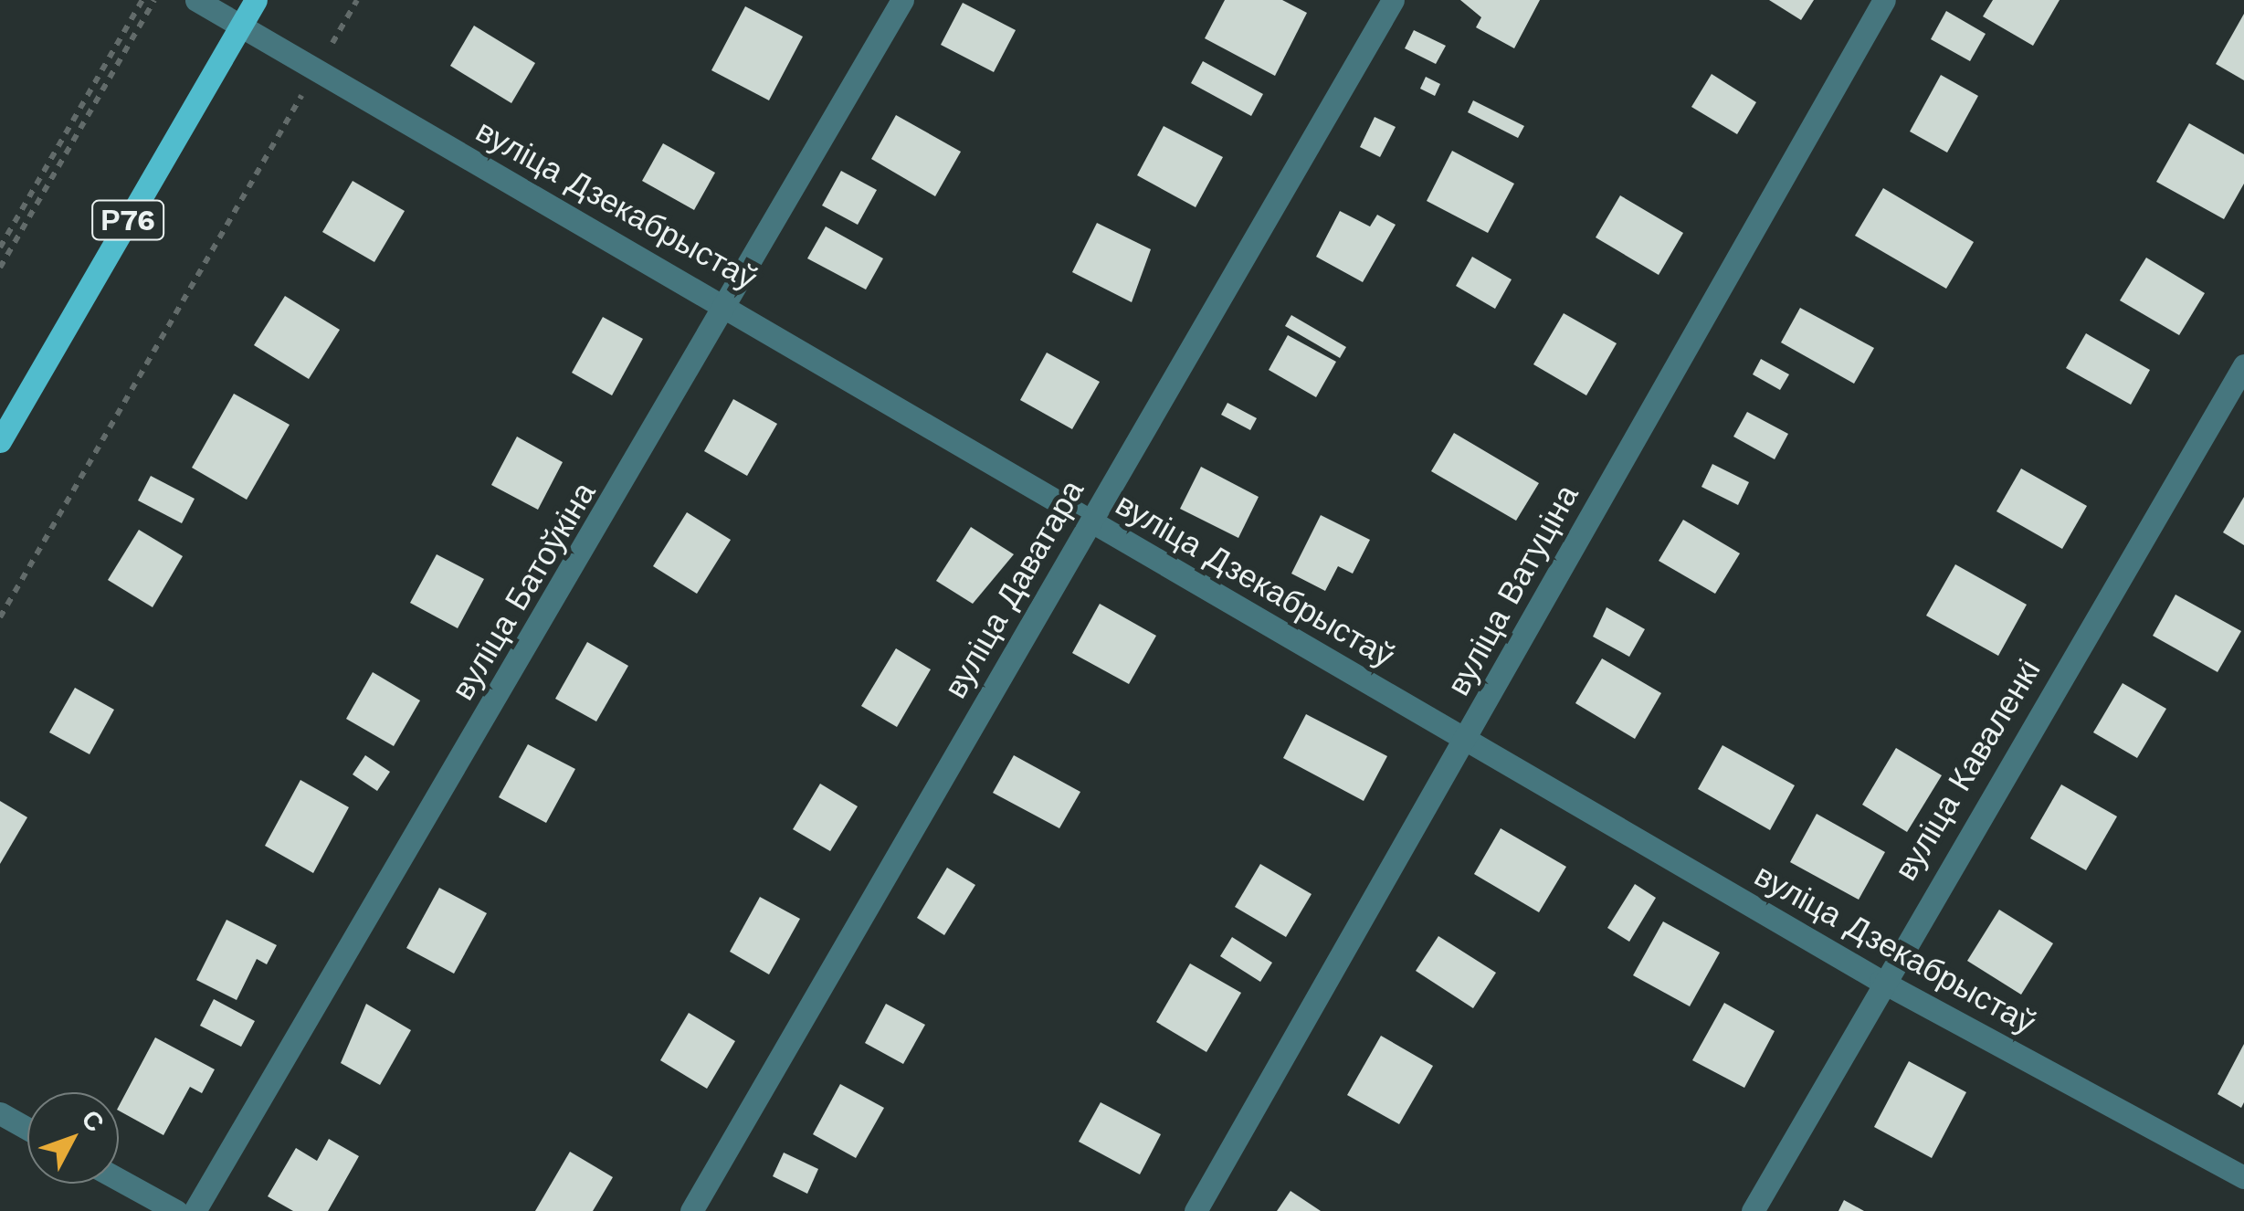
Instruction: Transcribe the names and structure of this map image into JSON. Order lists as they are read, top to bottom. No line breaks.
{"streets":{"main road":["Р76"],"street":["вуліца Дзекабрыстаў","вуліца Даватара","вуліца Ватуціна","вуліца Батоўкіна","вуліца Каваленкі"]},"crossings":[["вуліца Дзекабрыстаў","Р76"],["вуліца Дзекабрыстаў","вуліца Даватара"],["вуліца Дзекабрыстаў","вуліца Ватуціна"],["вуліца Дзекабрыстаў","вуліца Батоўкіна"],["вуліца Дзекабрыстаў","вуліца Каваленкі"]],"north":"top right"}
